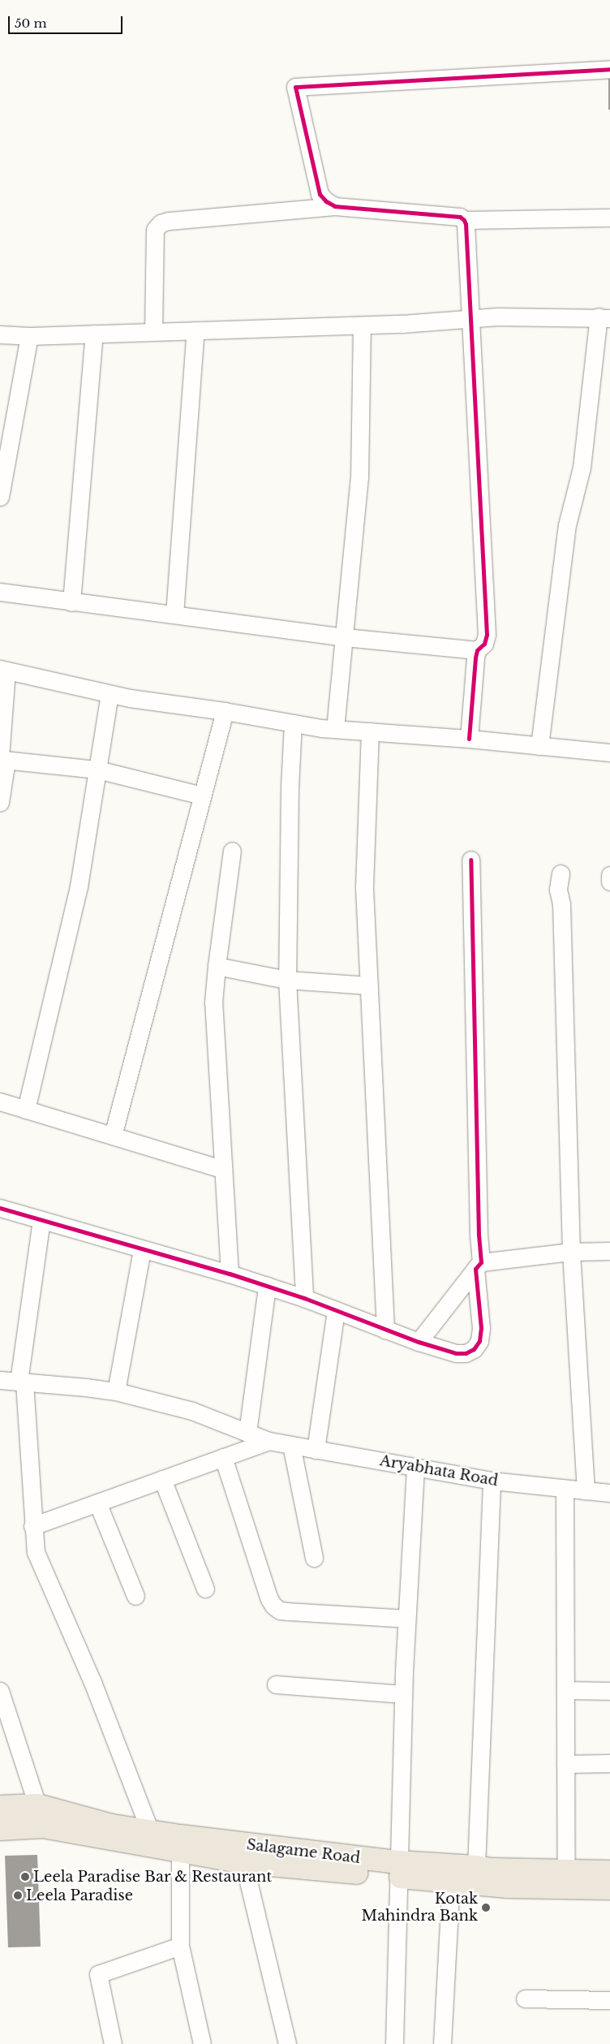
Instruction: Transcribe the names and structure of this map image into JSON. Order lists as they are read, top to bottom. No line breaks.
{"streets":{"street":["Aryabhata Road"]},"places":["Leela Paradise Bar & Restaurant","Leela Paradise","Kotak Mahindra Bank"],"scale_bar":"50 m"}
